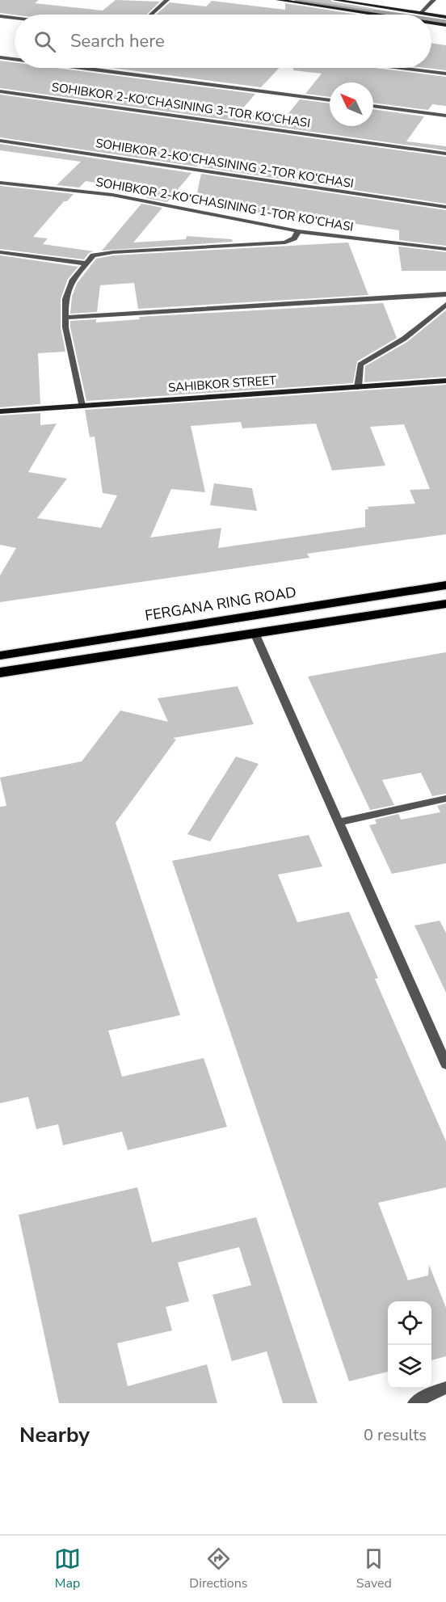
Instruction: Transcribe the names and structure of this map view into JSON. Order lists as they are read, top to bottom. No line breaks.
{"streets":{"highway":["FERGANA RING ROAD"],"street":["SOHIBKOR 2-KO‘CHASINING 3-TOR KO‘CHASI","SOHIBKOR 2-KO‘CHASINING 2-TOR KO‘CHASI","SOHIBKOR 2-KO‘CHASINING 1-TOR KO‘CHASI","SAHIBKOR STREET"]},"north":"top left","page":{"search":"Search here","heading":["Nearby","0 results"],"nav":["Map","Directions","Saved"]}}
